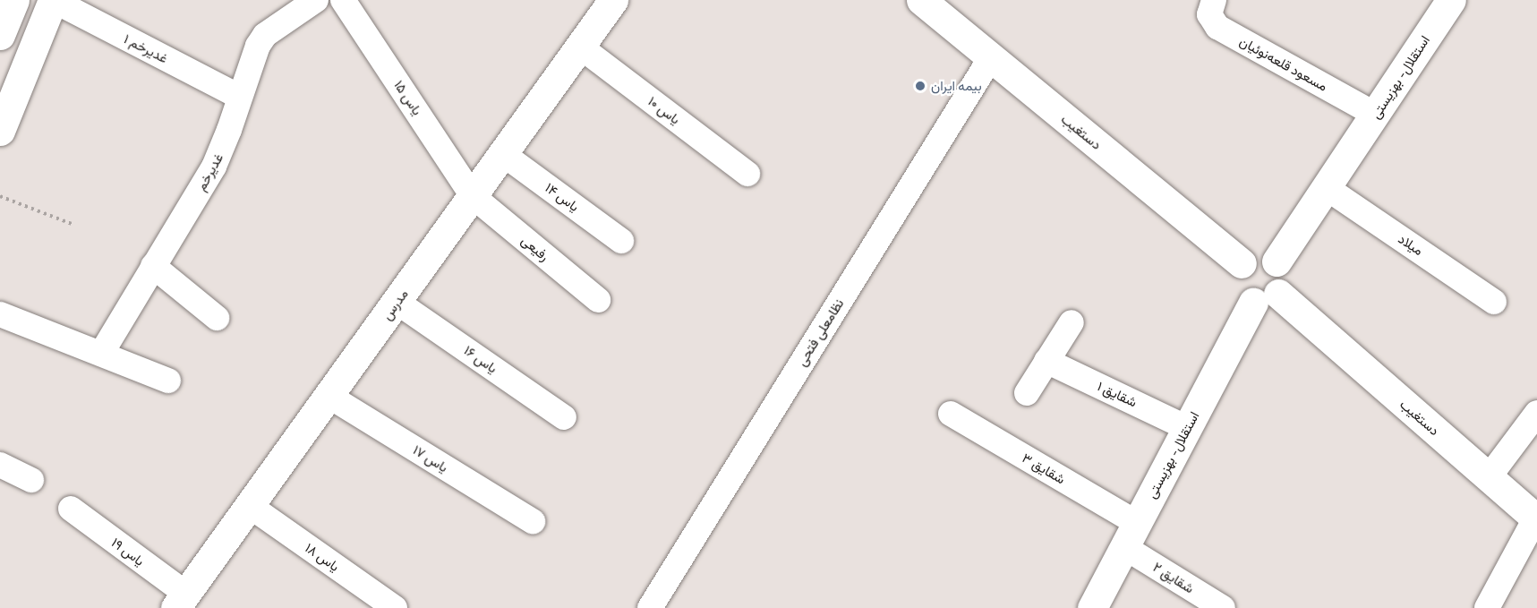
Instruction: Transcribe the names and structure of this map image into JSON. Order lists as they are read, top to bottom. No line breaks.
{"streets":{"street":["غدیرخم ۱","مسعود قلعه‌نوئیان","استقلال- بهزیستی","یاس ۱۵","یاس ۱۰","دستغیب","غدیرخم","یاس ۱۴","میلاد","رفیعی","مدرس","نظامعلی فتحی","یاس ۱۶","شقایق ۱","یاس ۱۷","شقایق ۳","یاس ۱۹","یاس ۱۸","شقایق ۲"]},"crossings":[["غدیرخم ۱","غدیرخم"],["مسعود قلعه‌نوئیان","استقلال- بهزیستی"],["استقلال- بهزیستی","دستغیب"],["استقلال- بهزیستی","میلاد"],["استقلال- بهزیستی","شقایق ۱"],["استقلال- بهزیستی","شقایق ۳"],["استقلال- بهزیستی","شقایق ۲"],["یاس ۱۵","رفیعی"],["یاس ۱۵","مدرس"],["یاس ۱۰","مدرس"],["دستغیب","نظامعلی فتحی"],["یاس ۱۴","مدرس"],["رفیعی","مدرس"],["مدرس","یاس ۱۶"],["مدرس","یاس ۱۷"],["مدرس","یاس ۱۹"],["مدرس","یاس ۱۸"],["شقایق ۳","شقایق ۲"]],"places":["بیمه ایران"]}
